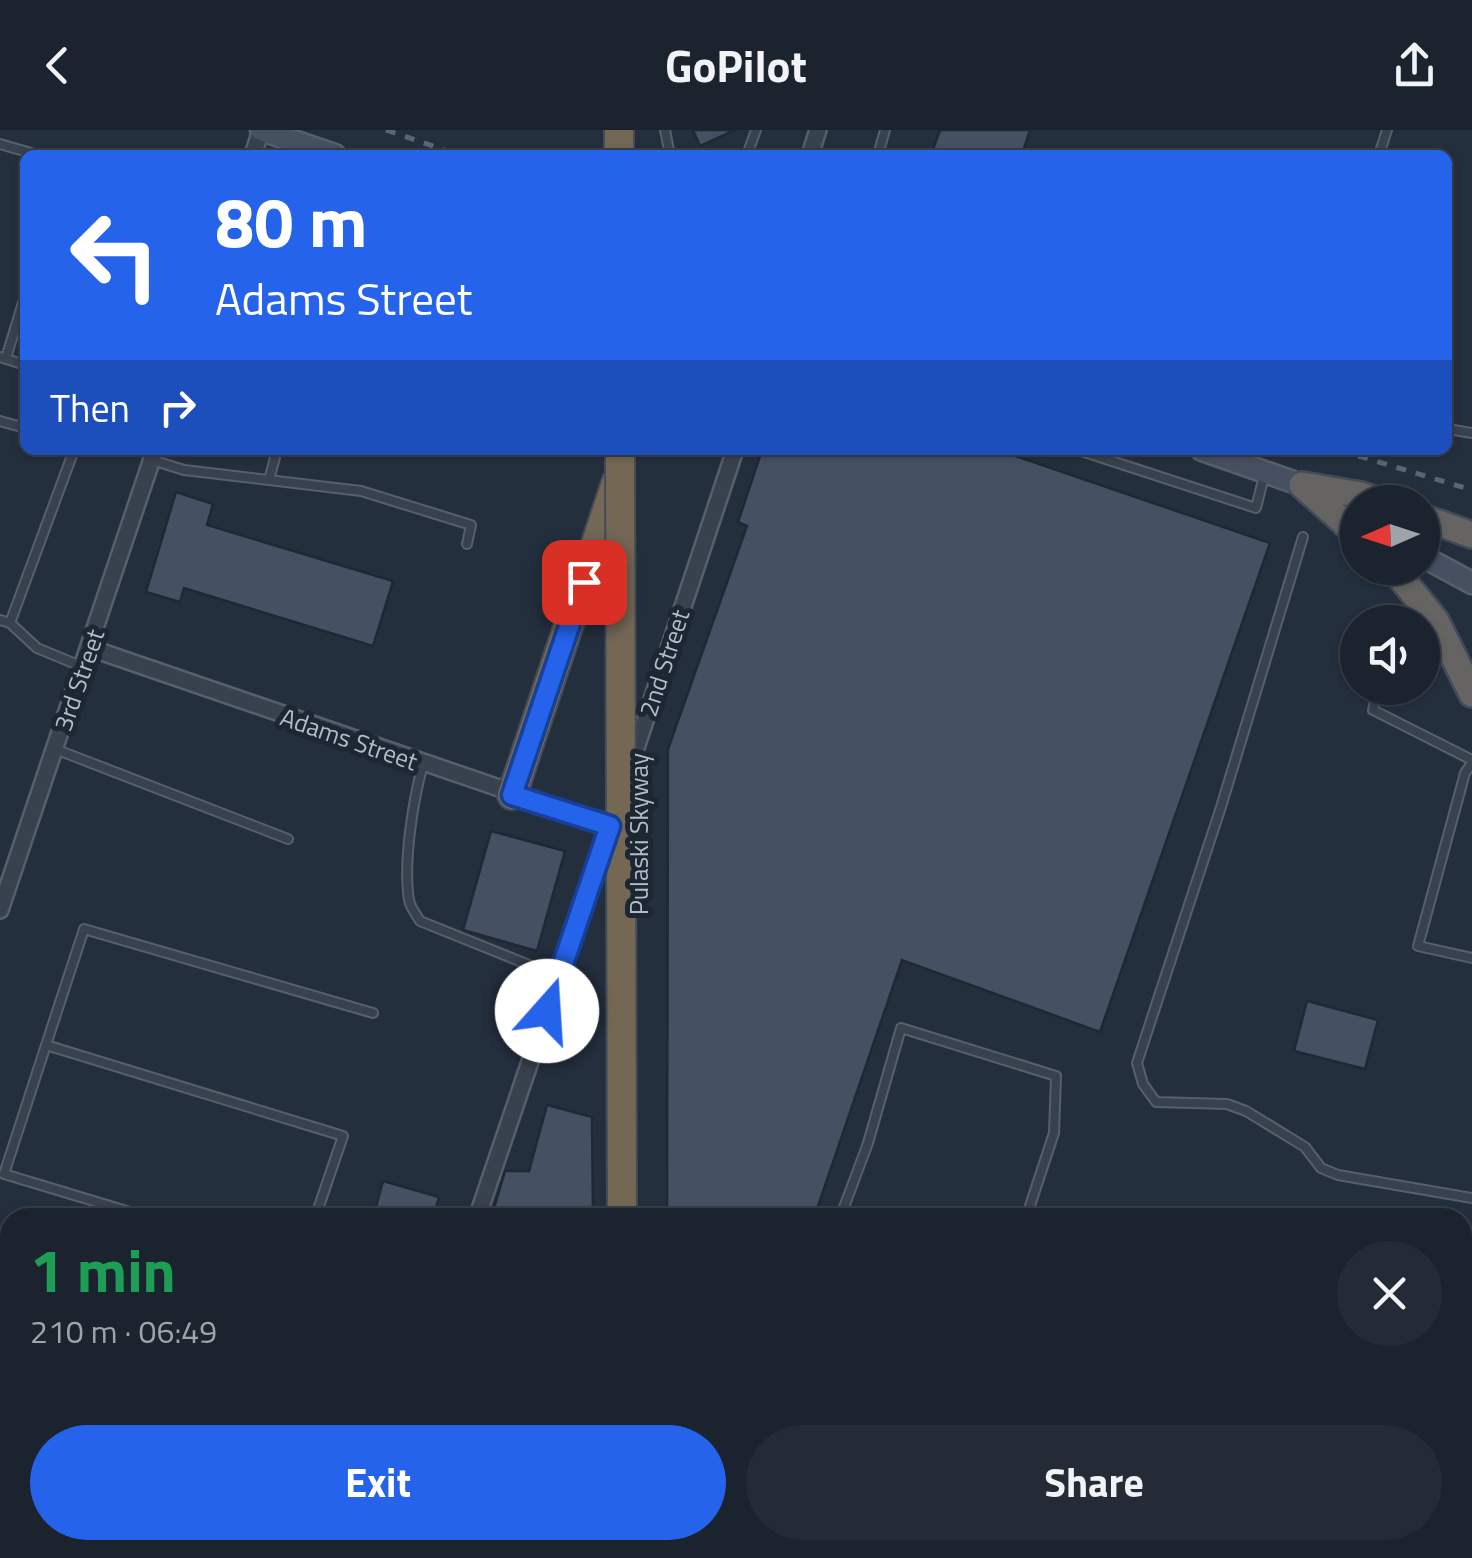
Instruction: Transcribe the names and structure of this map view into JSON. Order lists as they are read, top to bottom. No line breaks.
{"streets":{"highway":["Pulaski Skyway"],"street":["2nd Street","3rd Street","Adams Street"]},"crossings":[["2nd Street","Adams Street"],["3rd Street","Adams Street"]],"north":"left","page":{"header":"GoPilot","turn":["80 m","Adams Street"],"then":"Then","heading":["1 min","210 m · 06:49"],"buttons":["Exit","Share"]}}
